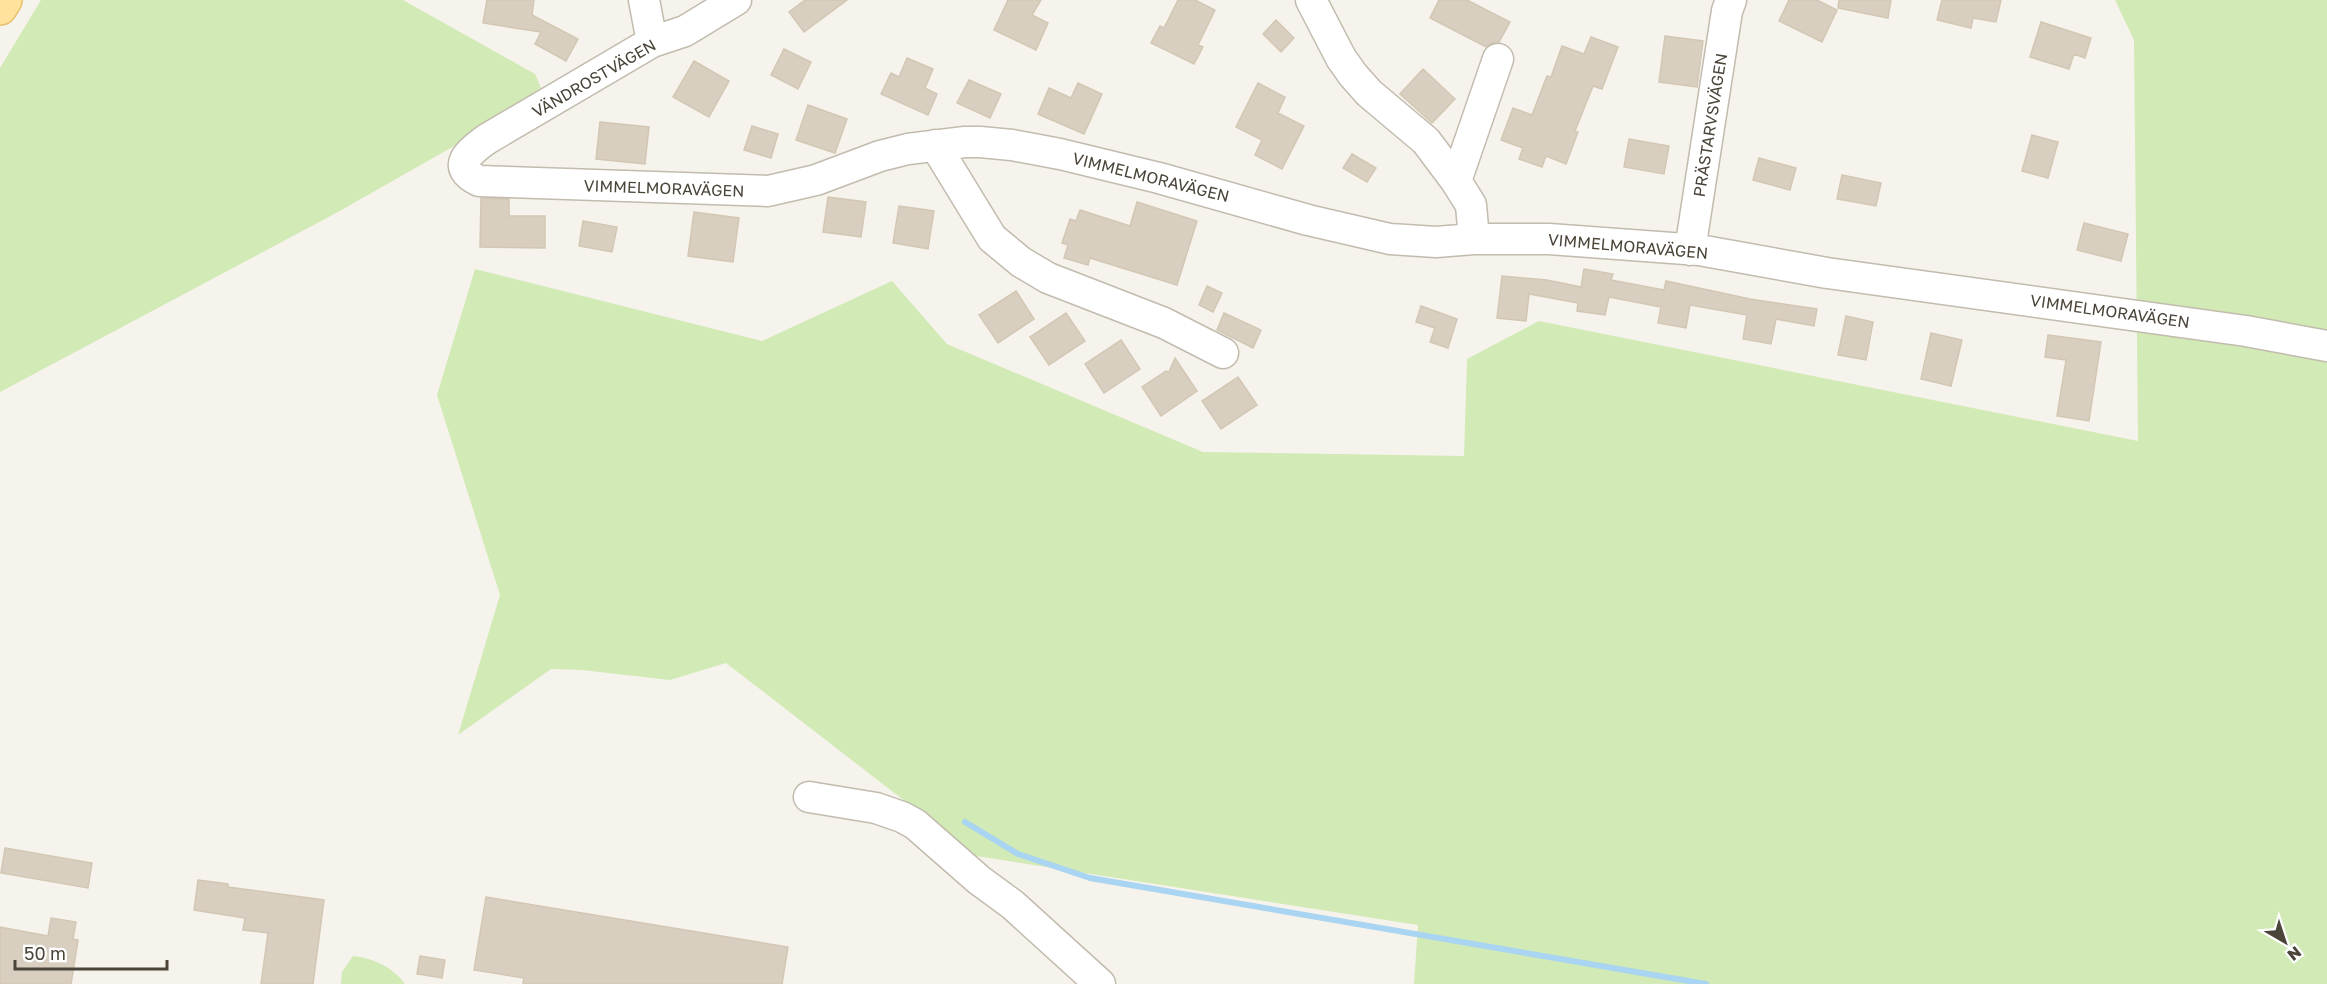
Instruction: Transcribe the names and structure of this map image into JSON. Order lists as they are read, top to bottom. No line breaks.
{"streets":{"street":["VÄNDROSTVÄGEN","PRÄSTARVSVÄGEN","VIMMELMORAVÄGEN"]},"crossings":[["VÄNDROSTVÄGEN","VIMMELMORAVÄGEN"],["PRÄSTARVSVÄGEN","VIMMELMORAVÄGEN"]],"scale_bar":"50 m","north":"bottom right"}
